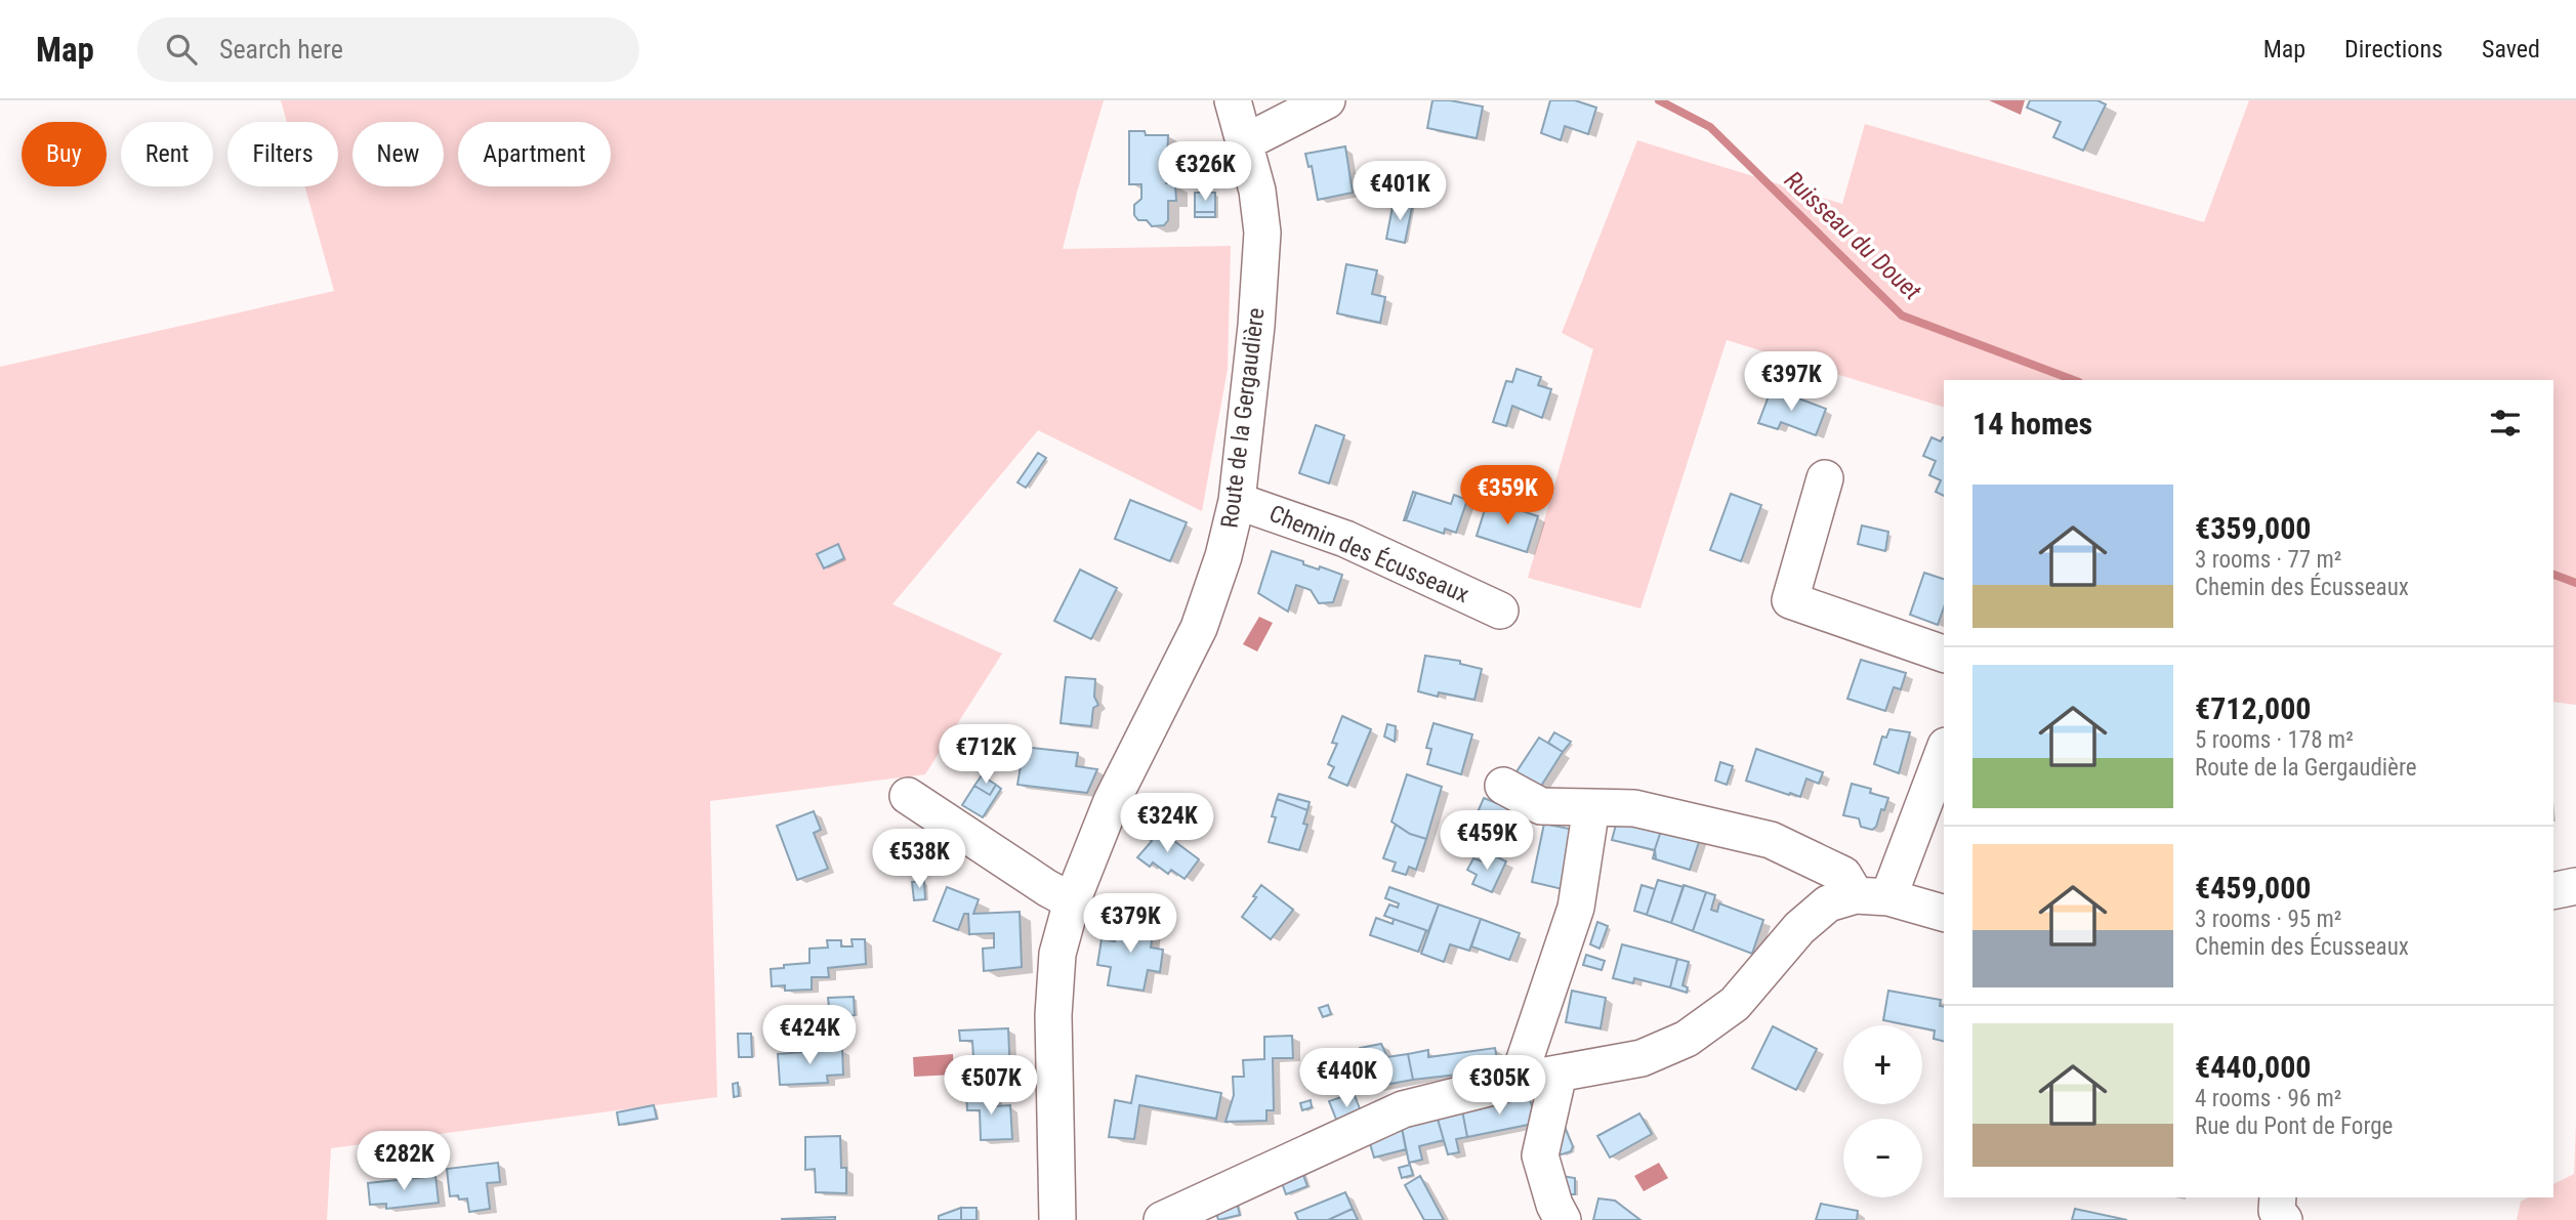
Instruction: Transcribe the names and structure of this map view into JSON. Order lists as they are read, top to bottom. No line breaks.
{"streets":{"street":["Route de la Gergaudière","Chemin des Écusseaux"]},"crossings":[["Route de la Gergaudière","Chemin des Écusseaux"]],"water":["Ruisseau du Douet"],"page":{"header":"Map","search":"Search here","nav":["Map","Directions","Saved"],"chip":["Buy","Rent","Filters","New","Apartment"],"price":["€326K","€401K","€397K","€359K","€712K","€324K","€459K","€538K","€379K","€424K","€440K","€507K","€305K","€282K"],"heading":"14 homes","list":[{"name":"€359,000","note":"3 rooms · 77 m² · Chemin des Écusseaux"},{"name":"€712,000","note":"5 rooms · 178 m² · Route de la Gergaudière"},{"name":"€459,000","note":"3 rooms · 95 m² · Chemin des Écusseaux"},{"name":"€440,000","note":"4 rooms · 96 m² · Rue du Pont de Forge"}],"map_buttons":["+","−"]}}
